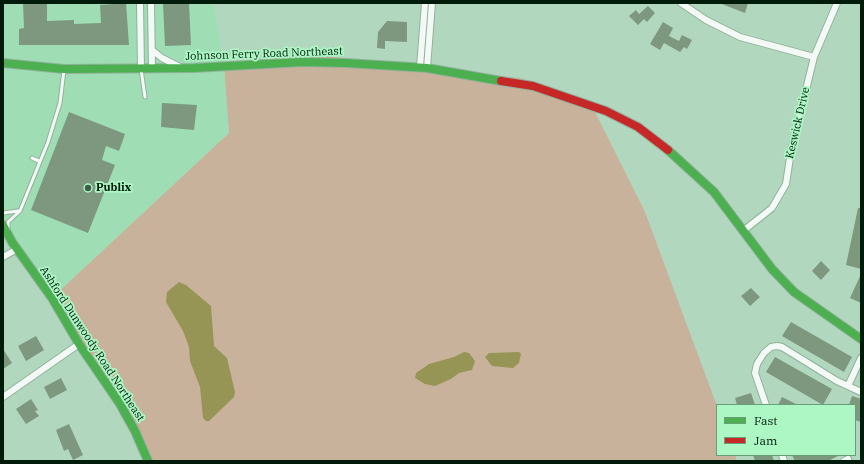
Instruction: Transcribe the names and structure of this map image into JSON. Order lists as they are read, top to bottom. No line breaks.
{"streets":{"main road":["Johnson Ferry Road Northeast","Ashford Dunwoody Road Northeast"],"street":["Keswick Drive"]},"crossings":[["Johnson Ferry Road Northeast","Keswick Drive"]],"places":["Publix"],"legend":["Fast","Jam"]}
